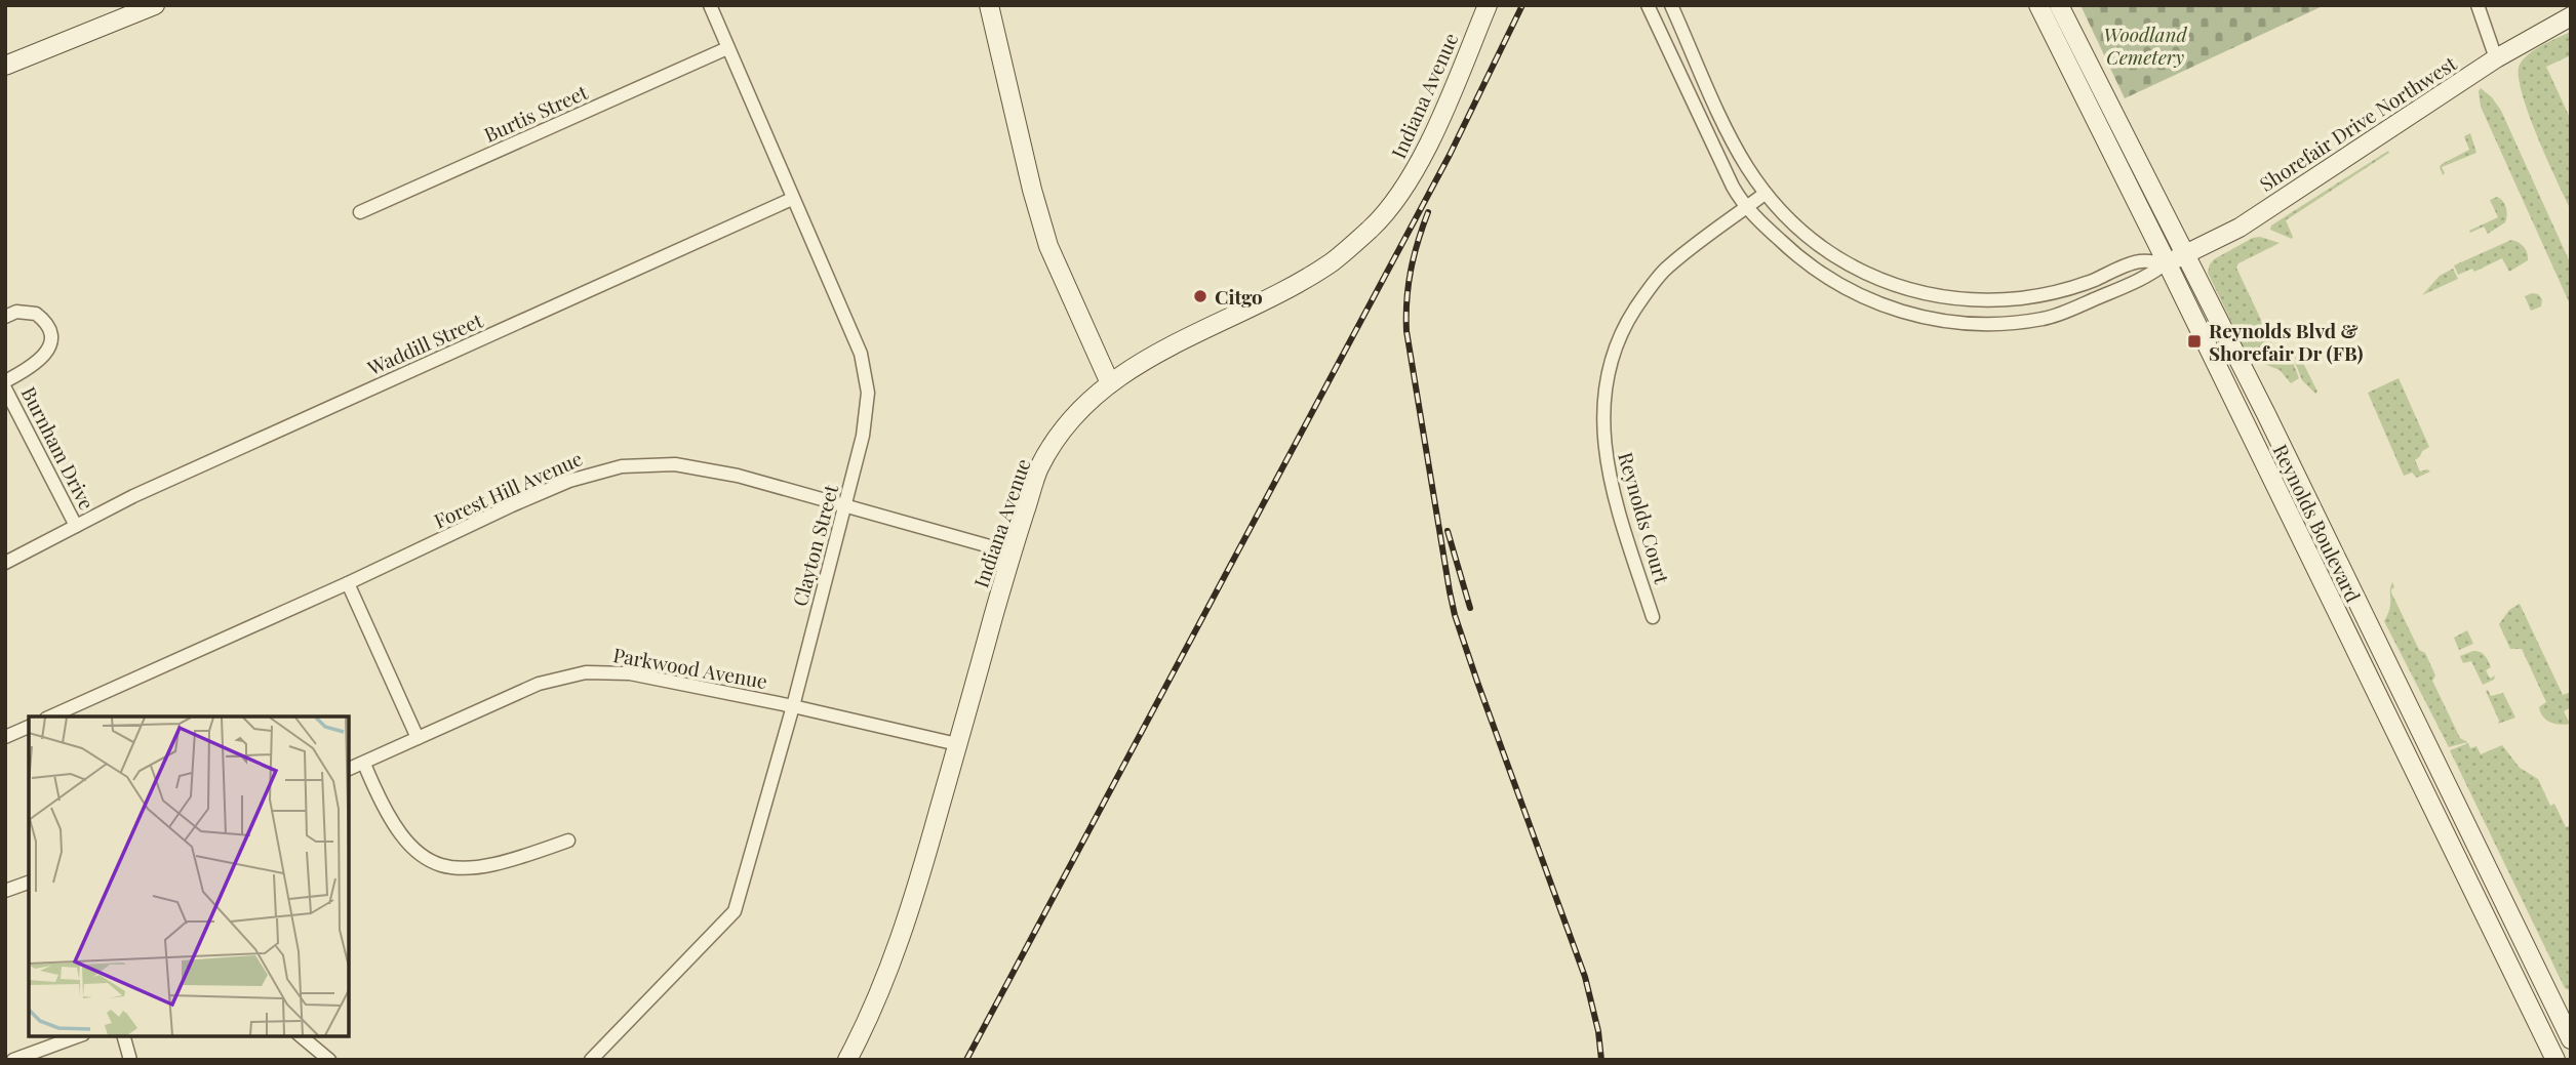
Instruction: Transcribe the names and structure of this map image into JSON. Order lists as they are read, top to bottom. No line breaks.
{"streets":{"main road":["Indiana Avenue","Shorefair Drive Northwest","Reynolds Boulevard"],"street":["Burtis Street","Waddill Street","Burnham Drive","Forest Hill Avenue","Reynolds Court","Clayton Street","Parkwood Avenue"]},"crossings":[["Indiana Avenue","Forest Hill Avenue"],["Indiana Avenue","Parkwood Avenue"],["Burtis Street","Clayton Street"],["Shorefair Drive Northwest","Reynolds Court"],["Shorefair Drive Northwest","Reynolds Boulevard"],["Waddill Street","Burnham Drive"],["Waddill Street","Clayton Street"],["Forest Hill Avenue","Clayton Street"],["Clayton Street","Parkwood Avenue"]],"parks":["Woodland Cemetery"],"places":{"other":["Citgo"],"transit":["Reynolds Blvd & Shorefair Dr (FB)"]}}
